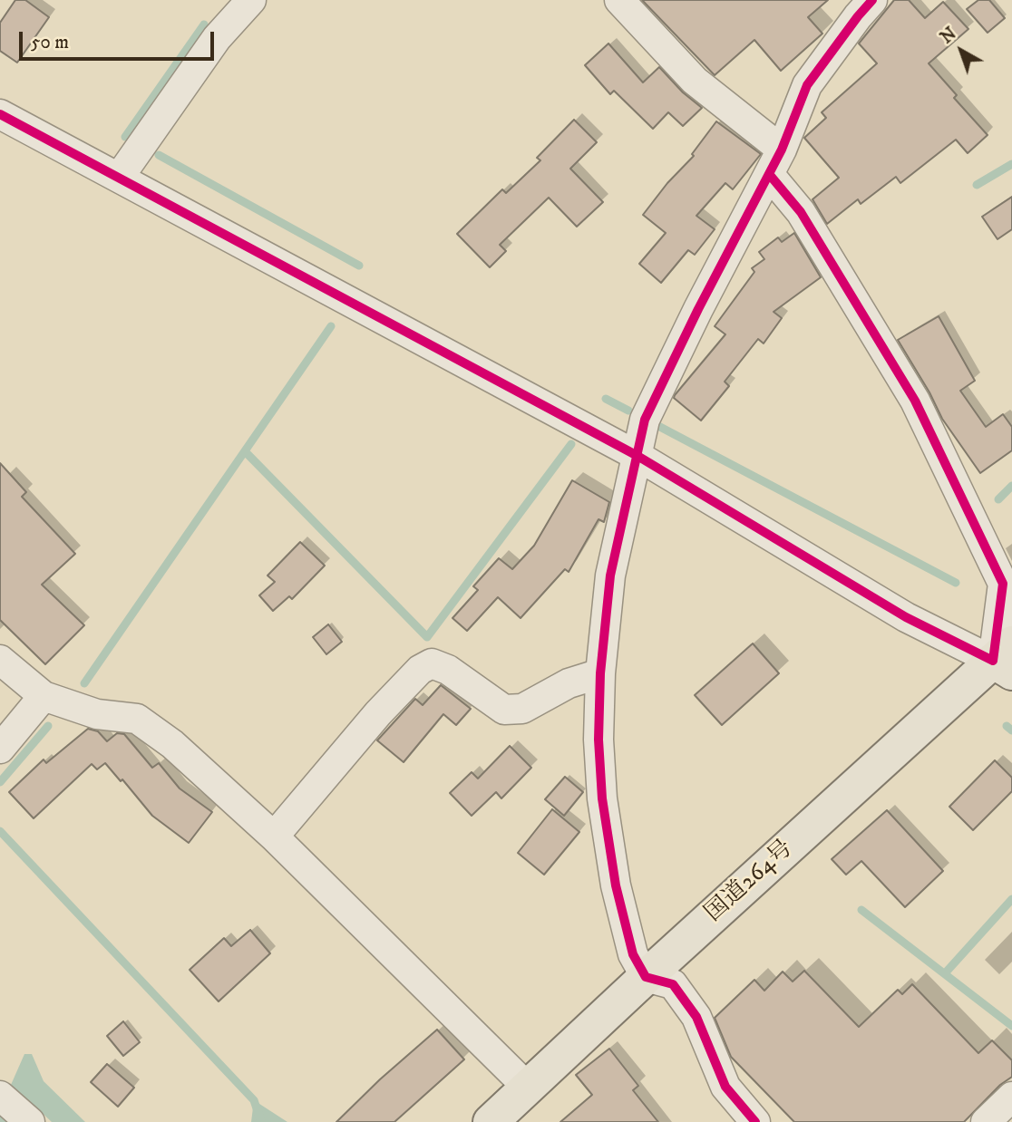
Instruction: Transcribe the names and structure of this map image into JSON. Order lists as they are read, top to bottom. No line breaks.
{"streets":{"highway":["国道264号"]},"scale_bar":"50 m","north":"top left"}
